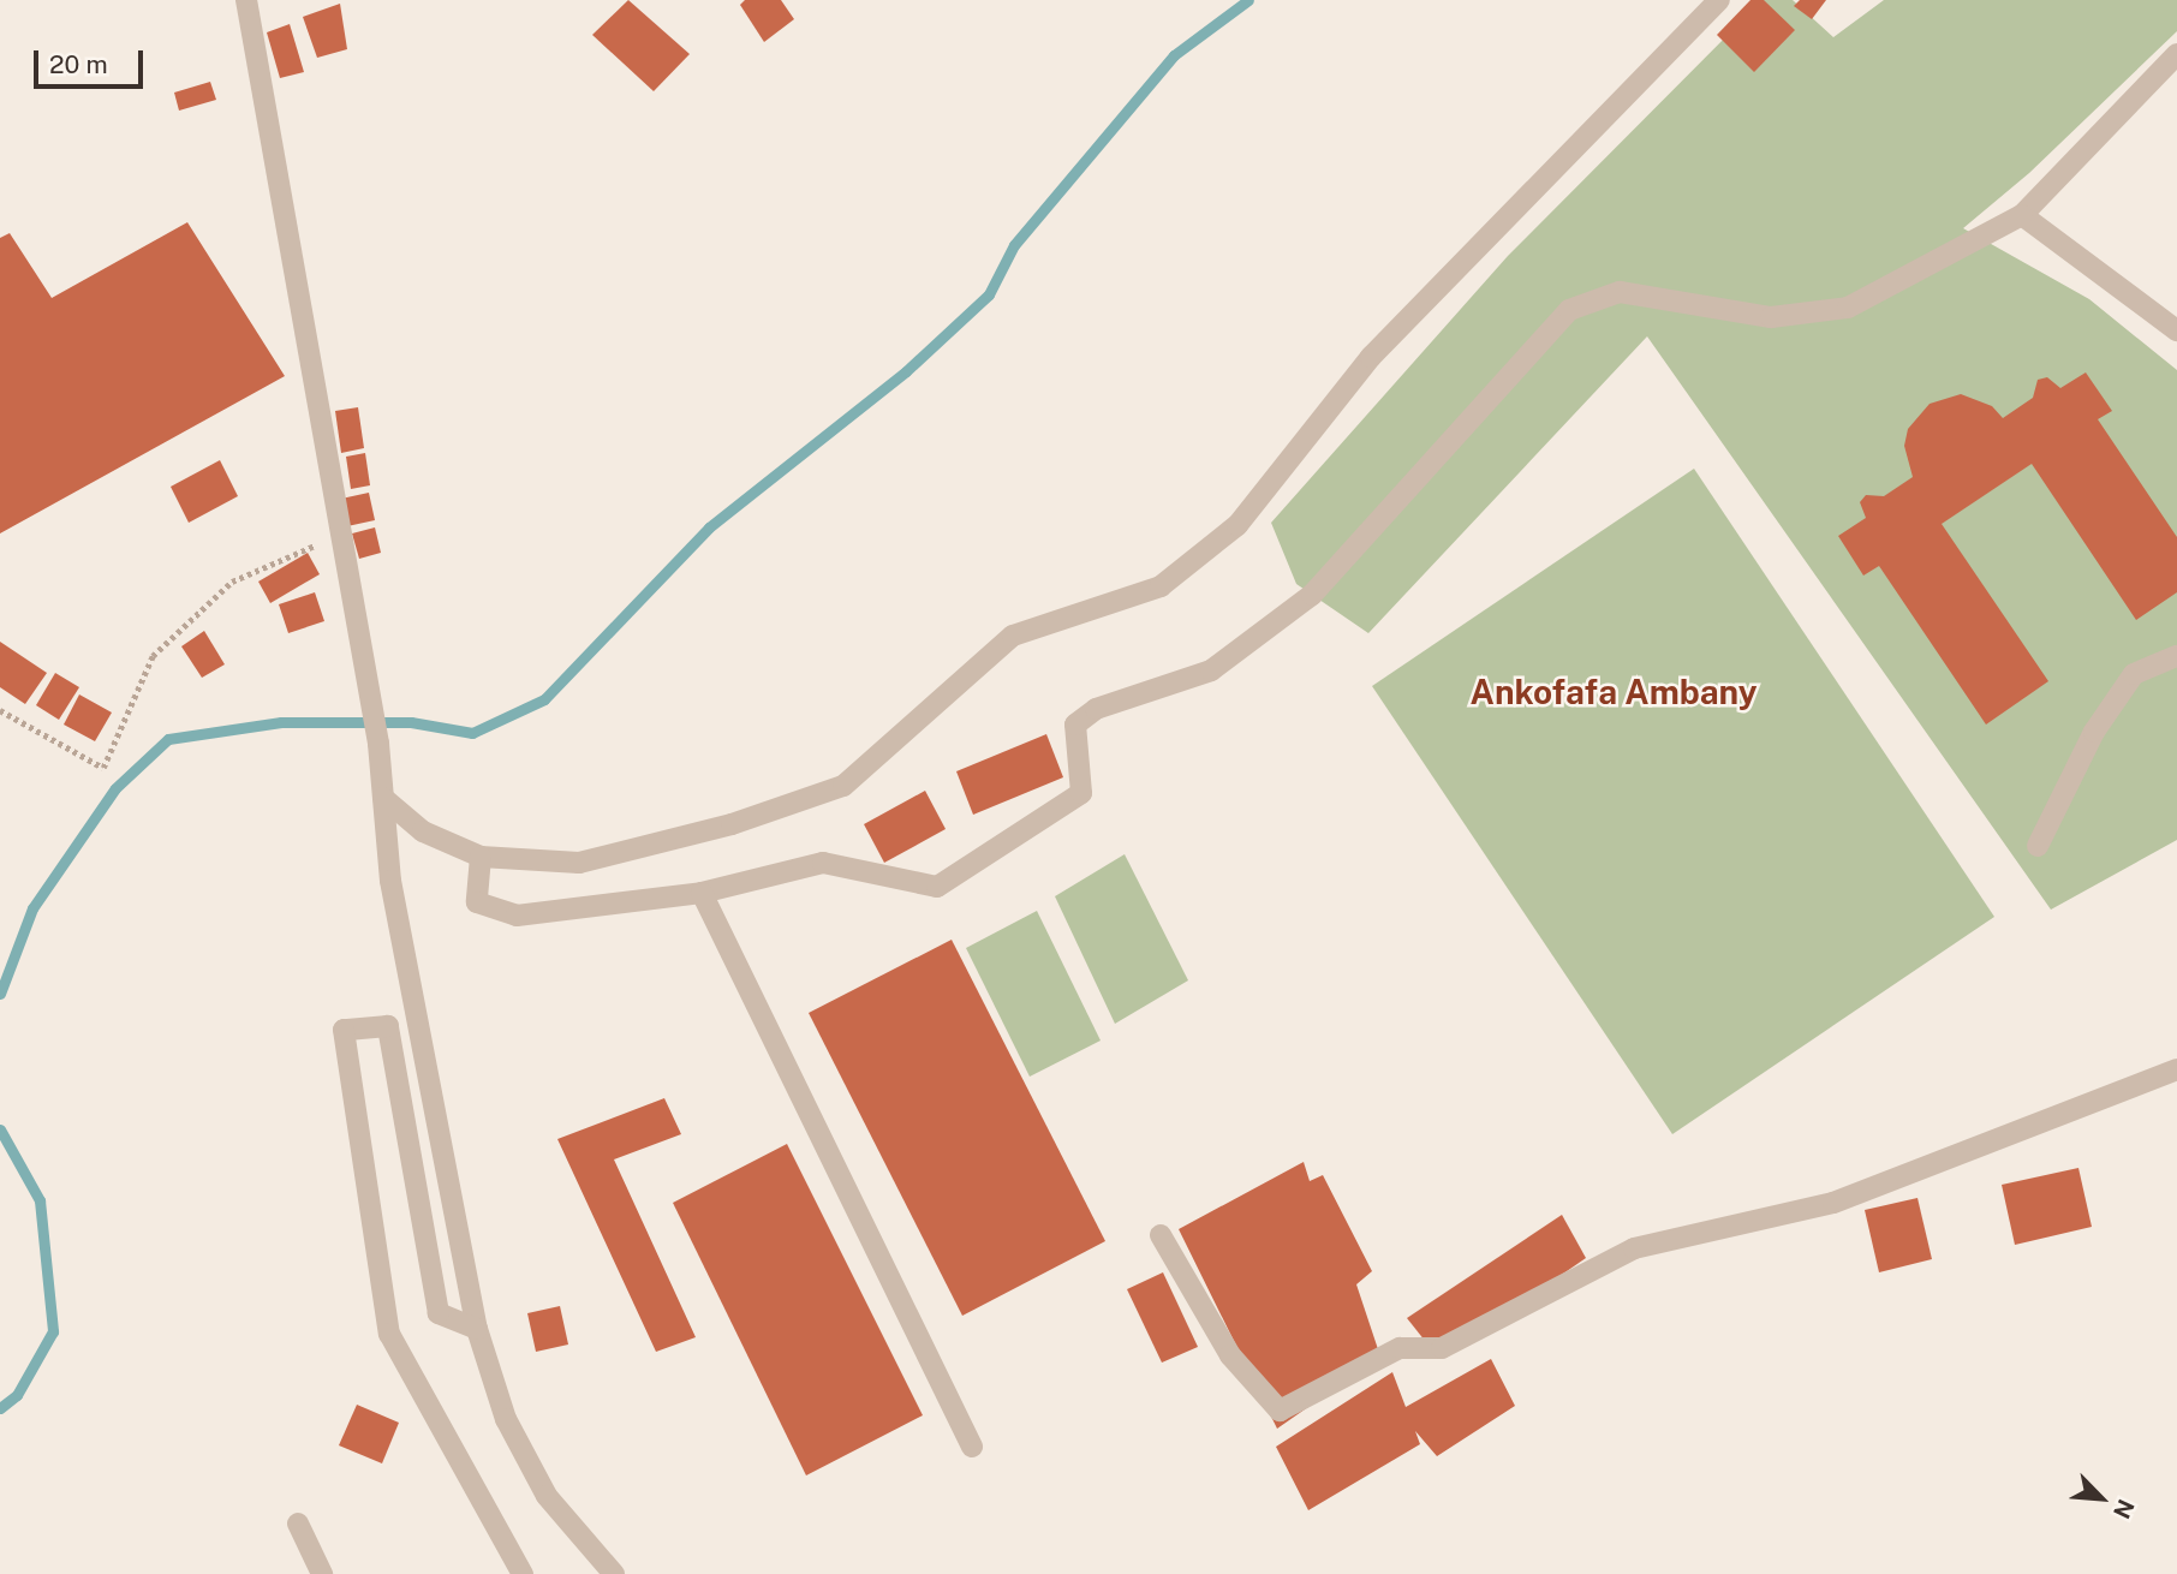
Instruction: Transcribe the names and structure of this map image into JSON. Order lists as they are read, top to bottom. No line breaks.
{"districts":["Ankofafa Ambany"],"scale_bar":"20 m","north":"bottom right"}
